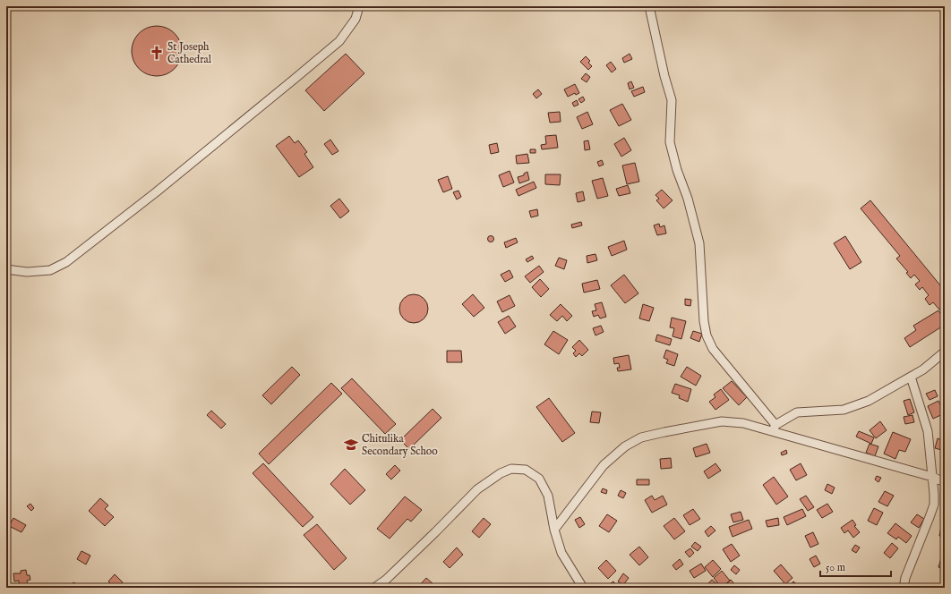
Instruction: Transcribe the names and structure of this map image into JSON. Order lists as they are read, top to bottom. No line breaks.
{"places":{"church":["St Joseph Cathedral"],"school or university":["Chitulika Secondary Schoo"]},"scale_bar":"50 m"}
